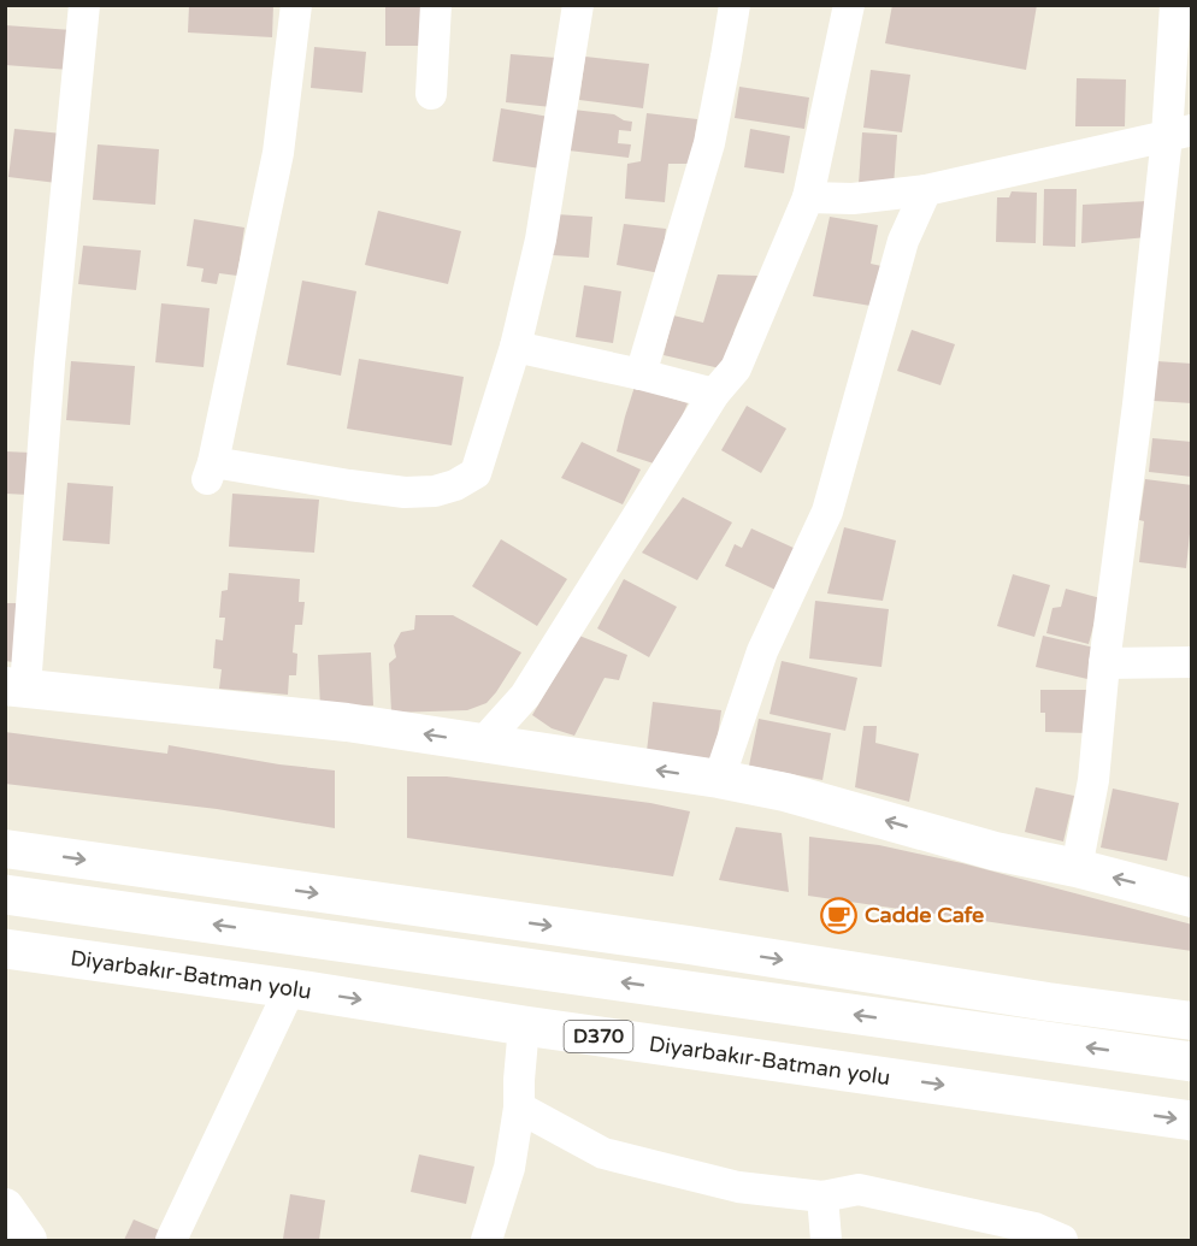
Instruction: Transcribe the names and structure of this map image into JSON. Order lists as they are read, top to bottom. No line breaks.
{"streets":{"highway":["Diyarbakır-Batman yolu","D370"]},"places":{"cafe":["Cadde Cafe"]}}
